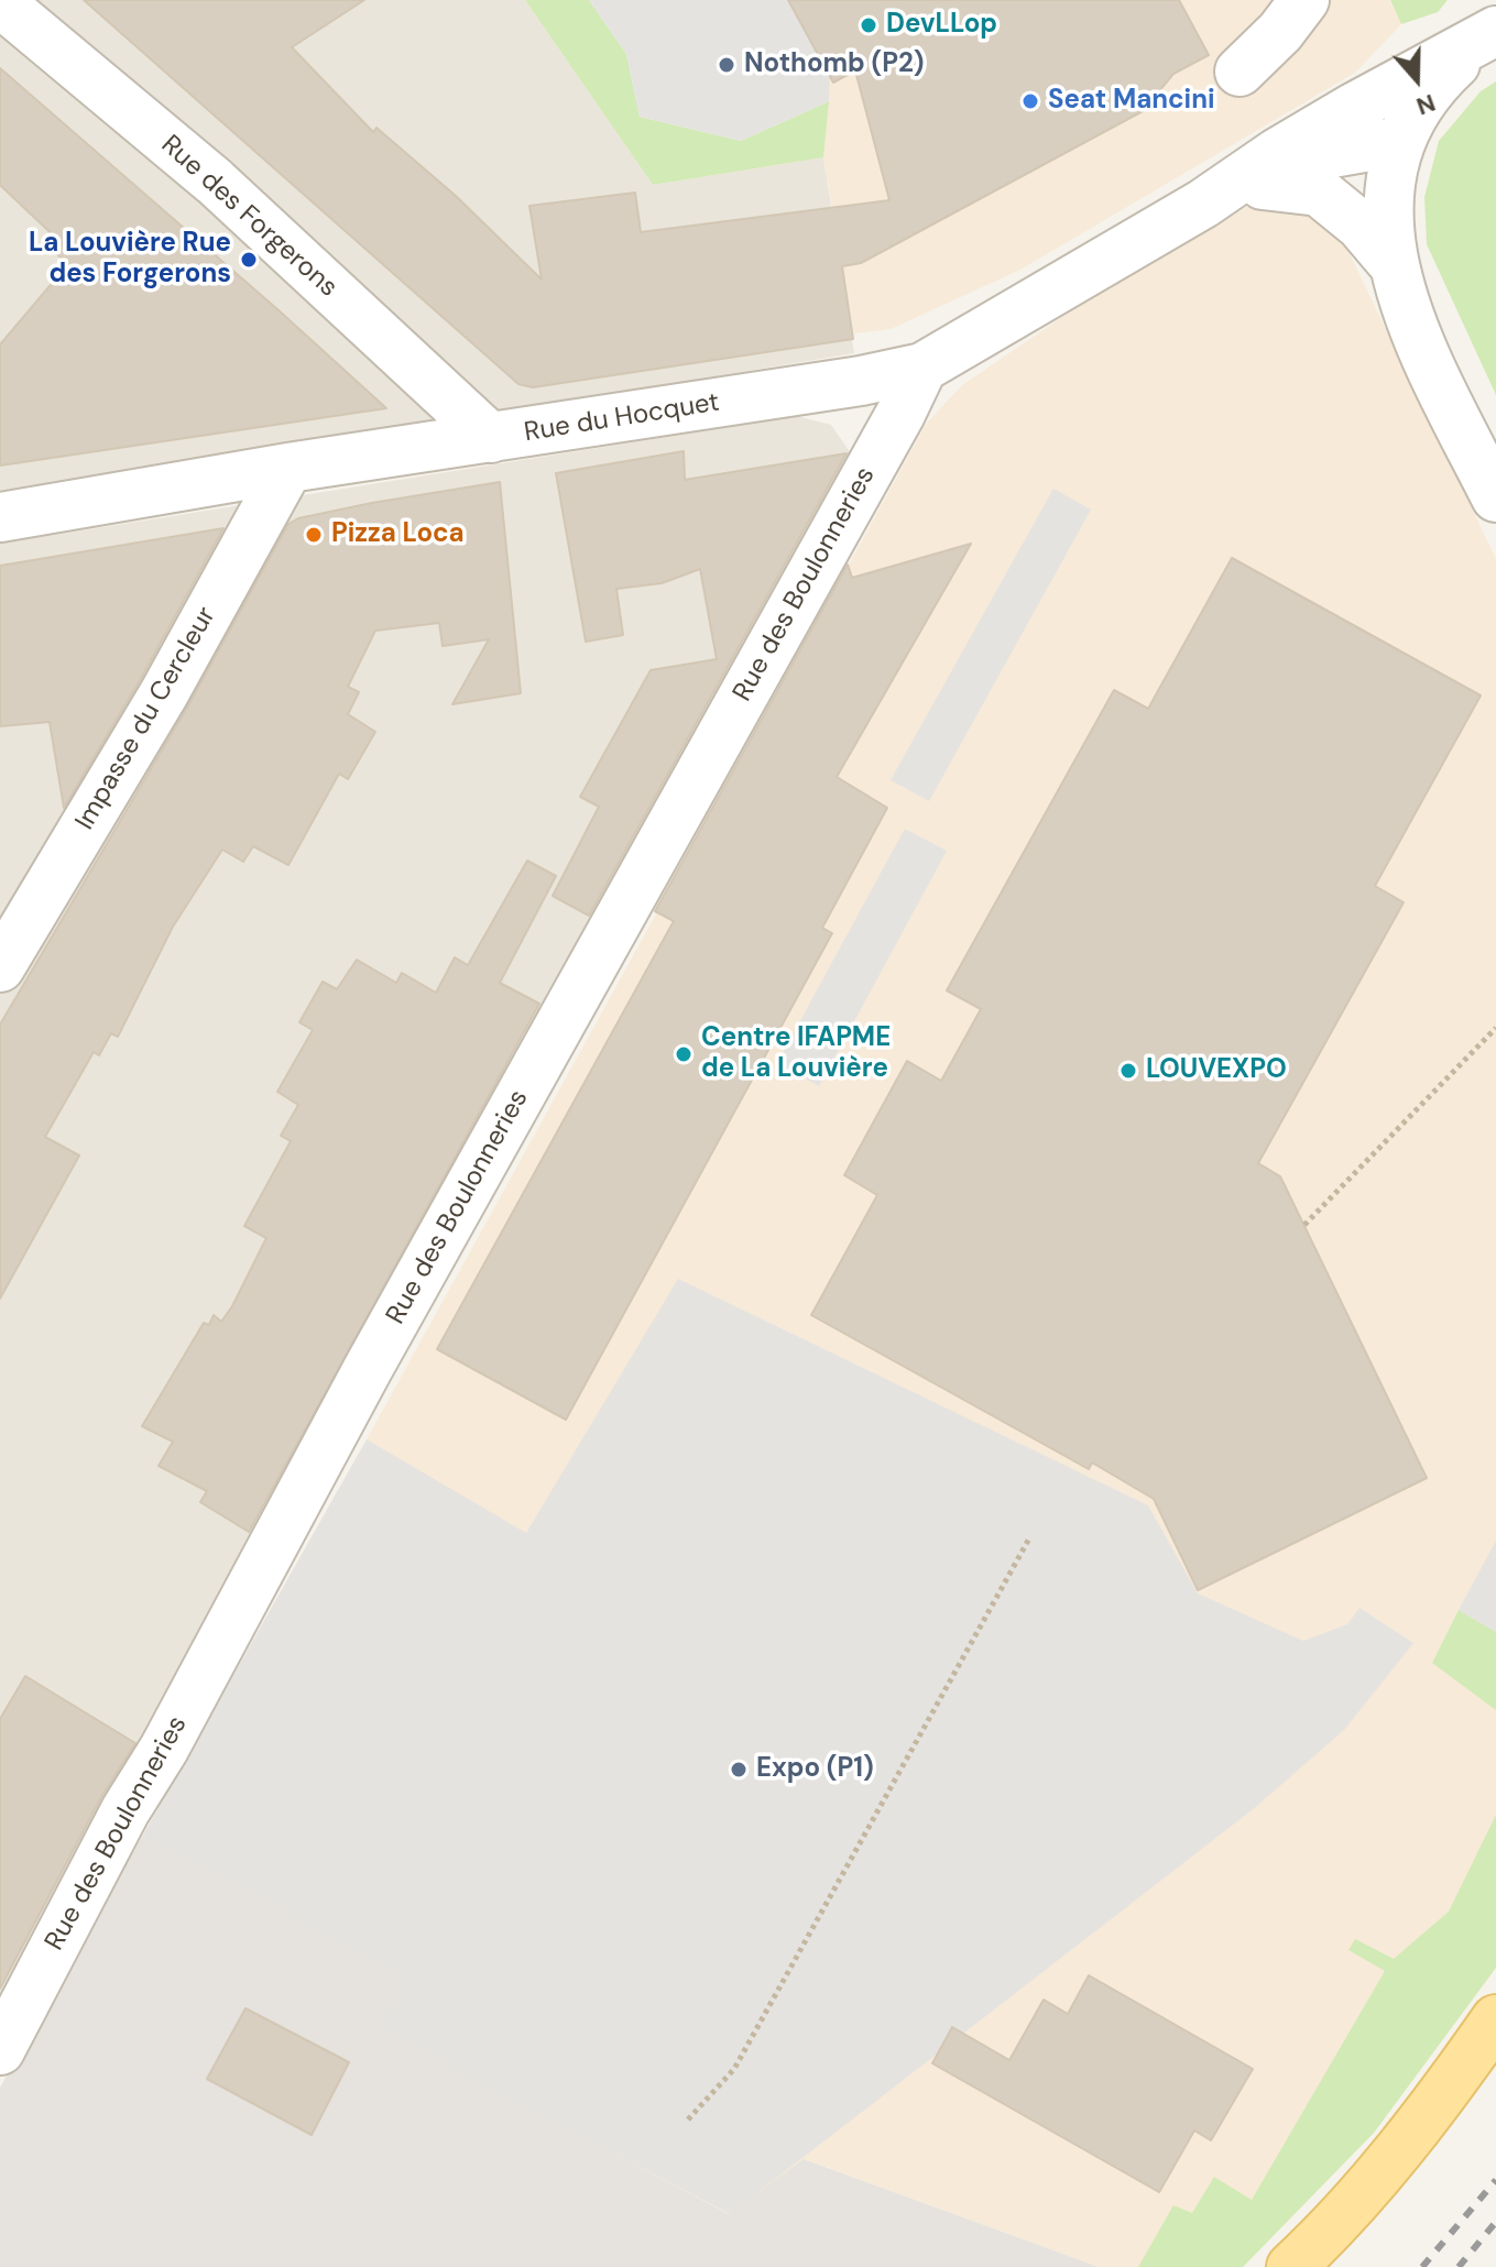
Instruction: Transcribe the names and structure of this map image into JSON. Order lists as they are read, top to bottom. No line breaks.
{"streets":{"street":["Rue des Forgerons","Rue du Hocquet","Rue des Boulonneries","Impasse du Cercleur"]},"crossings":[["Rue des Forgerons","Rue du Hocquet"],["Rue du Hocquet","Rue des Boulonneries"],["Rue du Hocquet","Impasse du Cercleur"]],"places":["DevLLop","Nothomb (P2)","Seat Mancini","La Louvière Rue des Forgerons","Pizza Loca","Centre IFAPME de La Louvière","LOUVEXPO","Expo (P1)"],"north":"bottom"}
